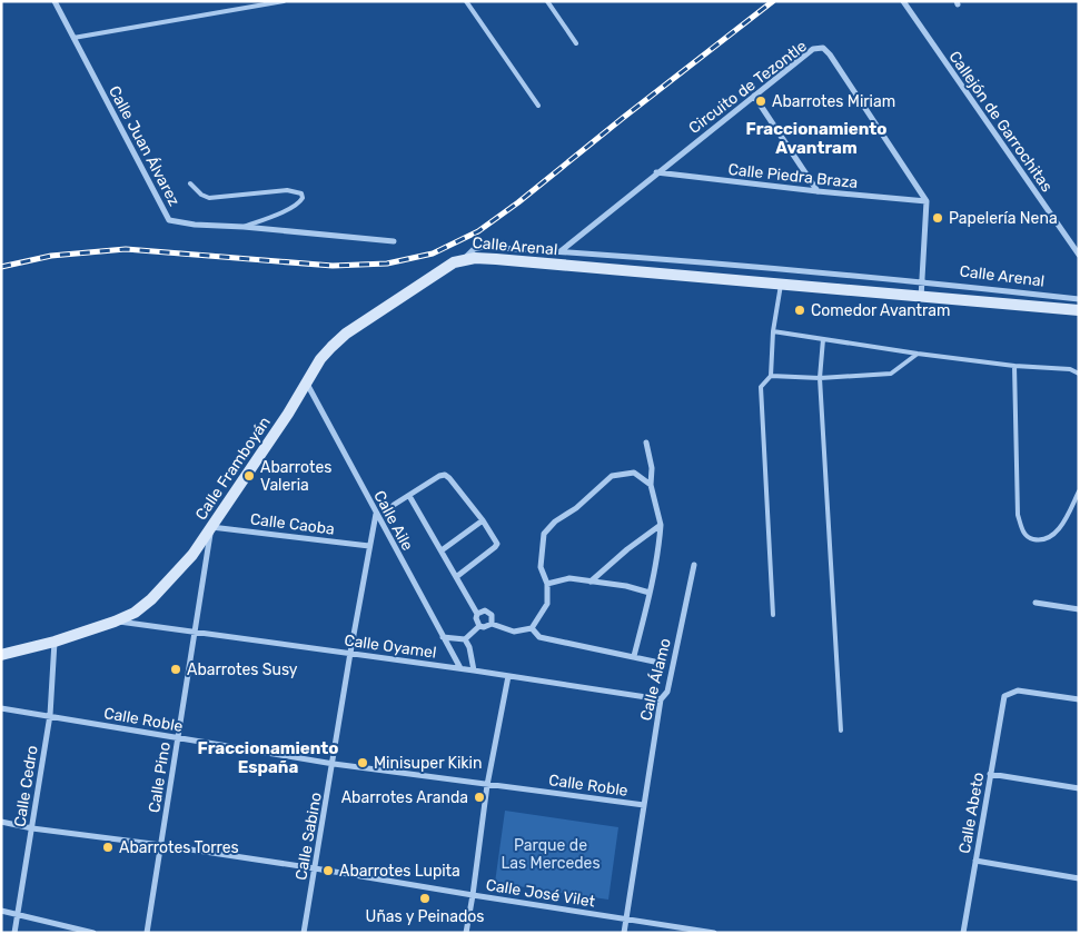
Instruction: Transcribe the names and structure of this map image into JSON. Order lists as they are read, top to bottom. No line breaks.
{"streets":{"street":["Circuito de Tezontle","Callejón de Garrochitas","Calle Juan Álvarez","Calle Piedra Braza","Calle Arenal","Calle Framboyán","Calle Aile","Calle Caoba","Calle Oyamel","Calle Álamo","Calle Roble","Calle Pino","Calle Cedro","Calle Abeto","Calle Sabino","Calle José Vilet"]},"crossings":[["Circuito de Tezontle","Calle Piedra Braza"],["Circuito de Tezontle","Calle Arenal"],["Calle Arenal","Calle Framboyán"],["Calle Framboyán","Calle Aile"],["Calle Framboyán","Calle Caoba"],["Calle Framboyán","Calle Oyamel"],["Calle Framboyán","Calle Pino"],["Calle Framboyán","Calle Cedro"],["Calle Aile","Calle Oyamel"],["Calle Aile","Calle Sabino"],["Calle Caoba","Calle Pino"],["Calle Caoba","Calle Sabino"],["Calle Oyamel","Calle Álamo"],["Calle Oyamel","Calle Pino"],["Calle Oyamel","Calle Sabino"],["Calle Álamo","Calle Roble"],["Calle Álamo","Calle José Vilet"],["Calle Roble","Calle Pino"],["Calle Roble","Calle Cedro"],["Calle Roble","Calle Sabino"],["Calle Pino","Calle José Vilet"],["Calle Cedro","Calle José Vilet"],["Calle Sabino","Calle José Vilet"]],"districts":["Fraccionamiento Avantram","Fraccionamiento España"],"parks":["Parque de Las Mercedes"],"places":["Abarrotes Miriam","Papelería Nena","Comedor Avantram","Abarrotes Valeria","Abarrotes Susy","Minisuper Kikin","Abarrotes Aranda","Abarrotes Torres","Abarrotes Lupita","Uñas y Peinados"]}
